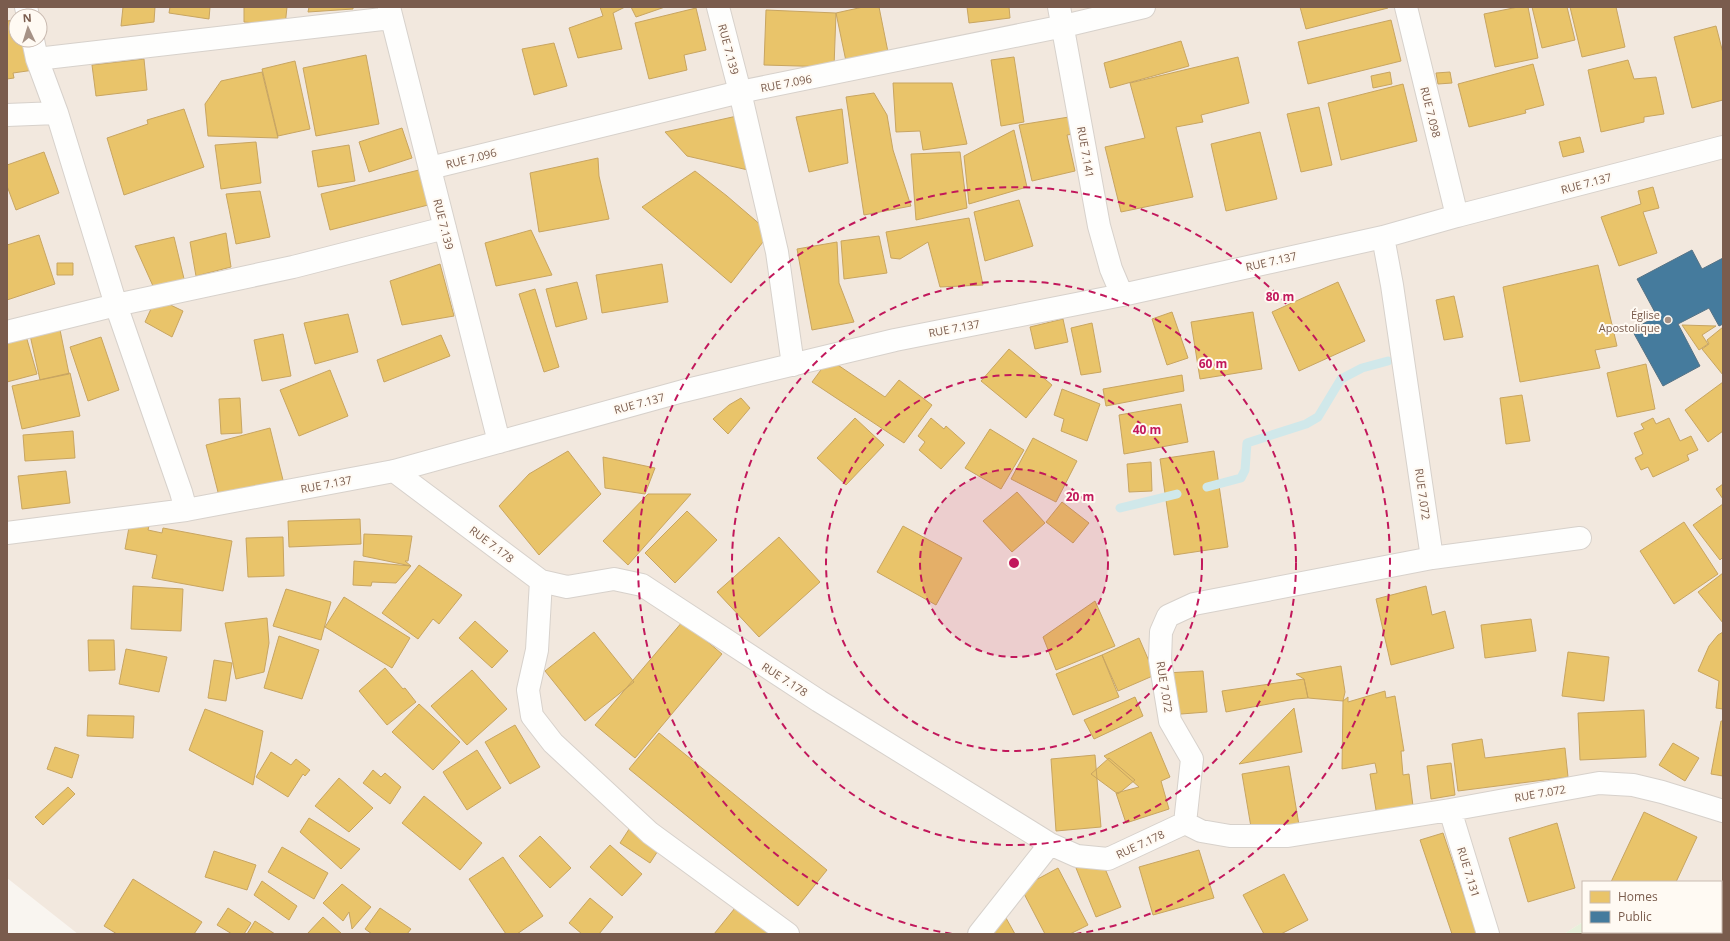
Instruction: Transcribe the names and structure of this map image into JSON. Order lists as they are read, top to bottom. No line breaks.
{"streets":{"street":["RUE 7.139","RUE 7.096","RUE 7.098","RUE 7.141","RUE 7.137","RUE 7.072","RUE 7.178","RUE 7.131"]},"crossings":[["RUE 7.139","RUE 7.096"],["RUE 7.139","RUE 7.137"],["RUE 7.096","RUE 7.141"],["RUE 7.098","RUE 7.137"],["RUE 7.141","RUE 7.137"],["RUE 7.137","RUE 7.072"],["RUE 7.137","RUE 7.178"],["RUE 7.072","RUE 7.178"],["RUE 7.072","RUE 7.131"]],"places":["Église Apostolique"],"legend":["Homes","Public"],"north":"top","rings":["80 m","60 m","40 m","20 m"]}
